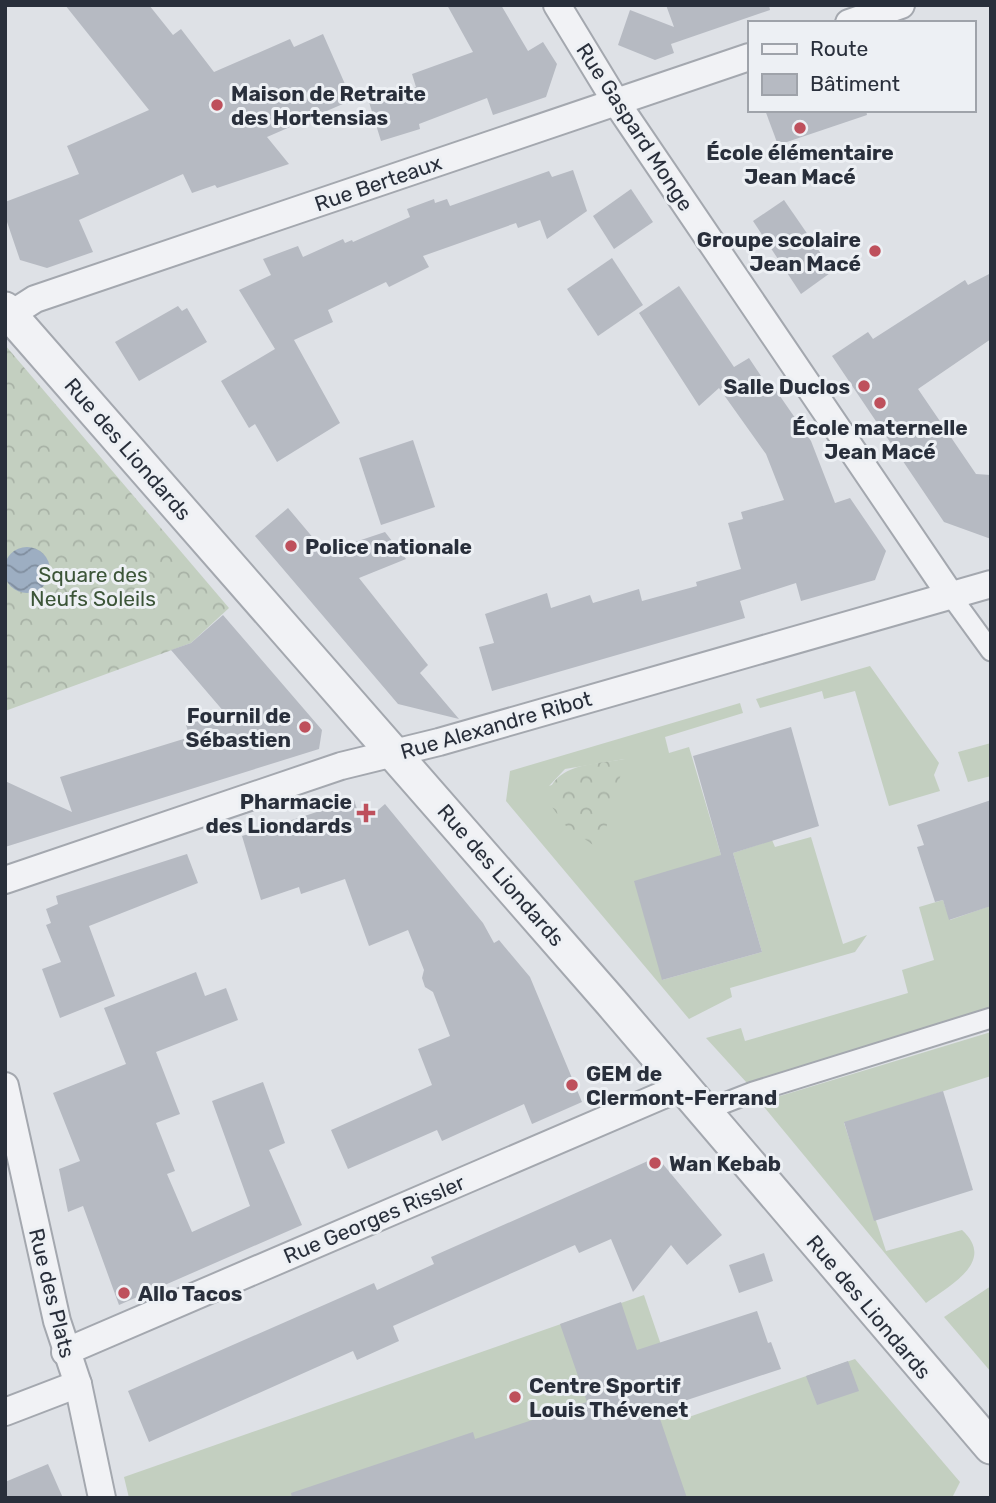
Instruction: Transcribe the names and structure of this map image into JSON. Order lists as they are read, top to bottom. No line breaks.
{"streets":{"street":["Rue Gaspard Monge","Rue Berteaux","Rue des Liondards","Rue Alexandre Ribot","Rue Georges Rissler","Rue des Plats"]},"crossings":[["Rue Gaspard Monge","Rue Berteaux"],["Rue Gaspard Monge","Rue Alexandre Ribot"],["Rue Berteaux","Rue des Liondards"],["Rue des Liondards","Rue Alexandre Ribot"],["Rue des Liondards","Rue Georges Rissler"],["Rue Georges Rissler","Rue des Plats"]],"parks":["Square des Neufs Soleils"],"places":{"other":["Maison de Retraite des Hortensias","École élémentaire Jean Macé","Groupe scolaire Jean Macé","Salle Duclos","École maternelle Jean Macé","Police nationale","Fournil de Sébastien","GEM de Clermont-Ferrand","Wan Kebab","Allo Tacos","Centre Sportif Louis Thévenet"],"health":["Pharmacie des Liondards"]},"legend":["Route","Bâtiment"]}
